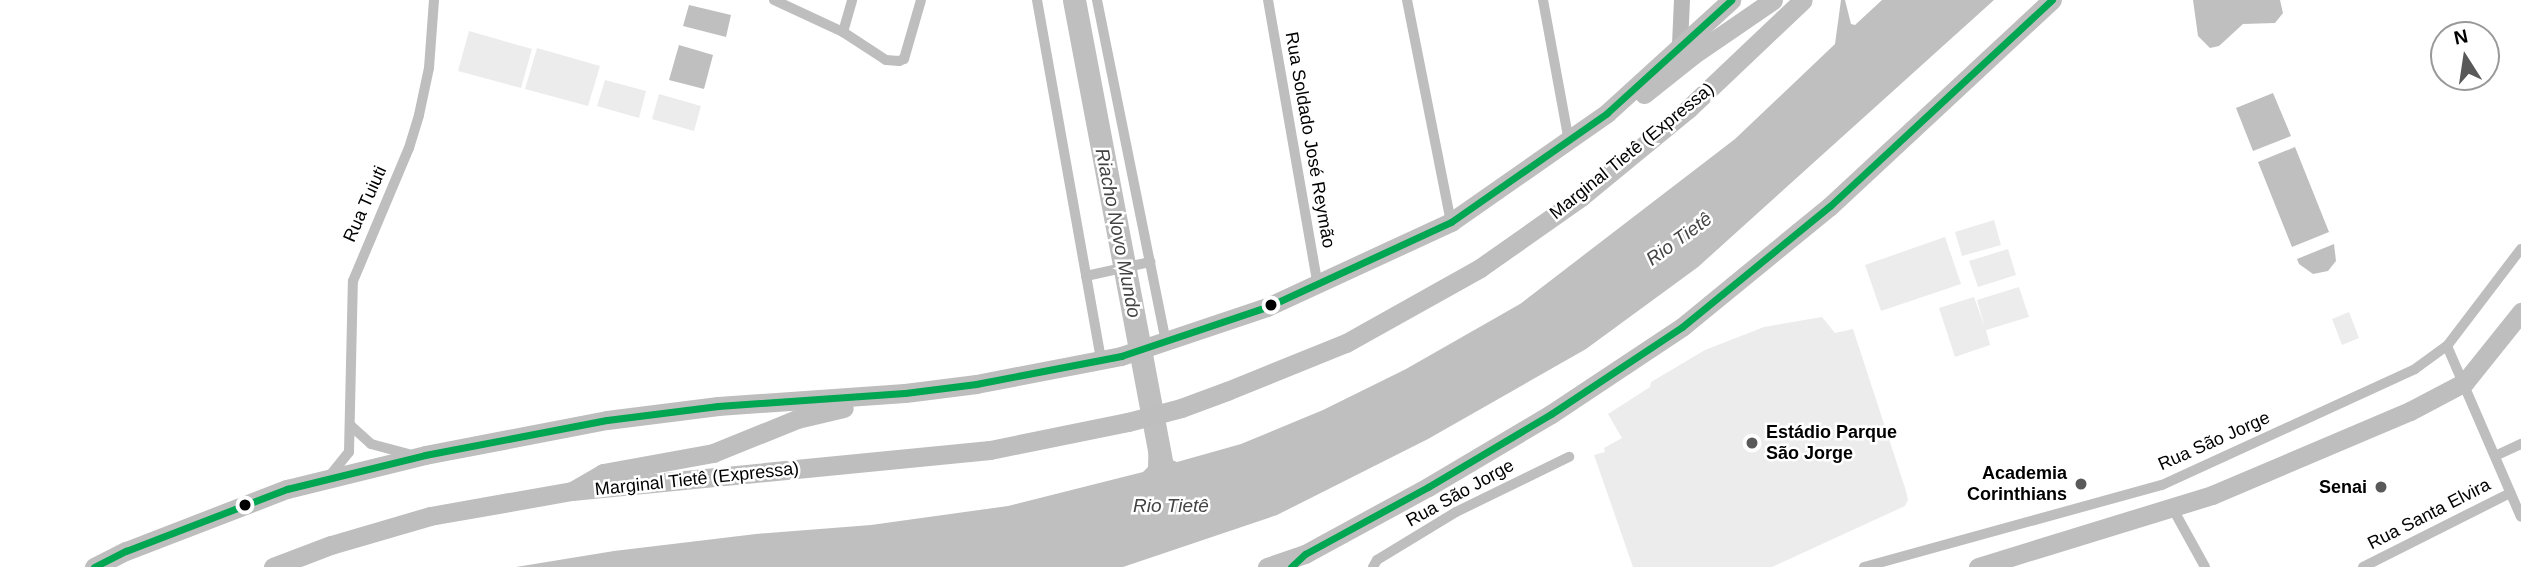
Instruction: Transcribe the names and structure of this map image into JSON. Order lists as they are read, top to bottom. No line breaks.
{"streets":{"highway":["Marginal Tietê (Expressa)"],"street":["Rua Soldado José Reymão","Rua Tuiuti","Rua São Jorge","Rua Santa Elvira"]},"water":["Riacho Novo Mundo","Rio Tietê"],"places":["Estádio Parque São Jorge","Academia Corinthians","Senai"],"north":"top"}
